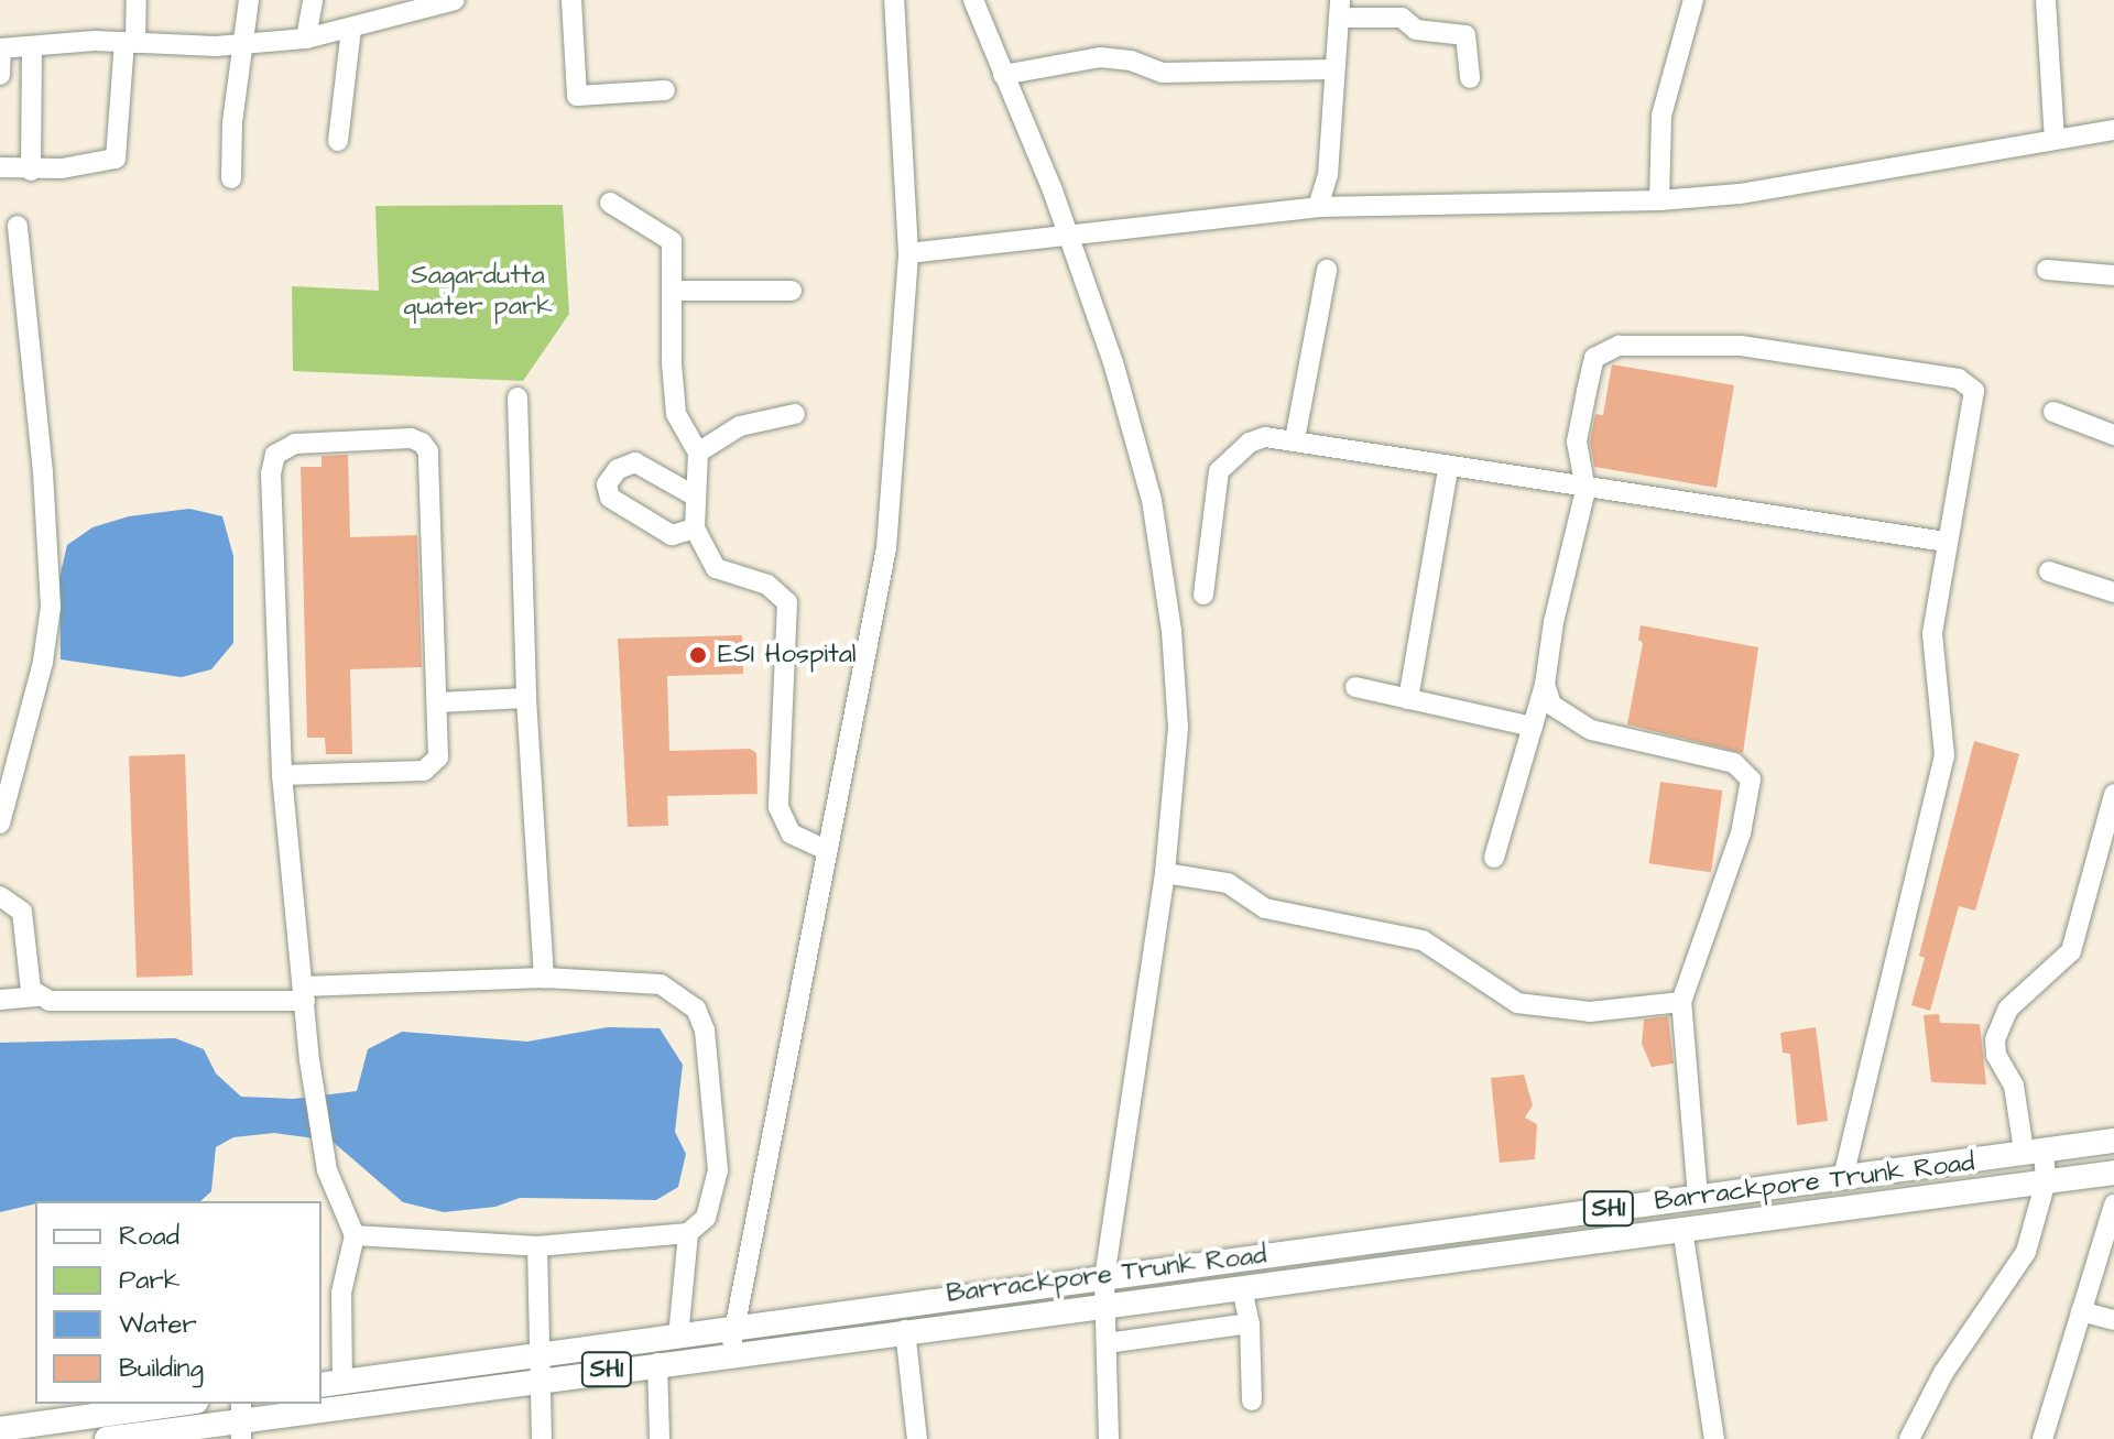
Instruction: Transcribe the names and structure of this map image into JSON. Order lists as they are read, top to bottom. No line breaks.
{"streets":{"main road":["Barrackpore Trunk Road","SH1"]},"parks":["Sagardutta quater park"],"places":["ESI Hospital"],"legend":["Road","Park","Water","Building"]}
